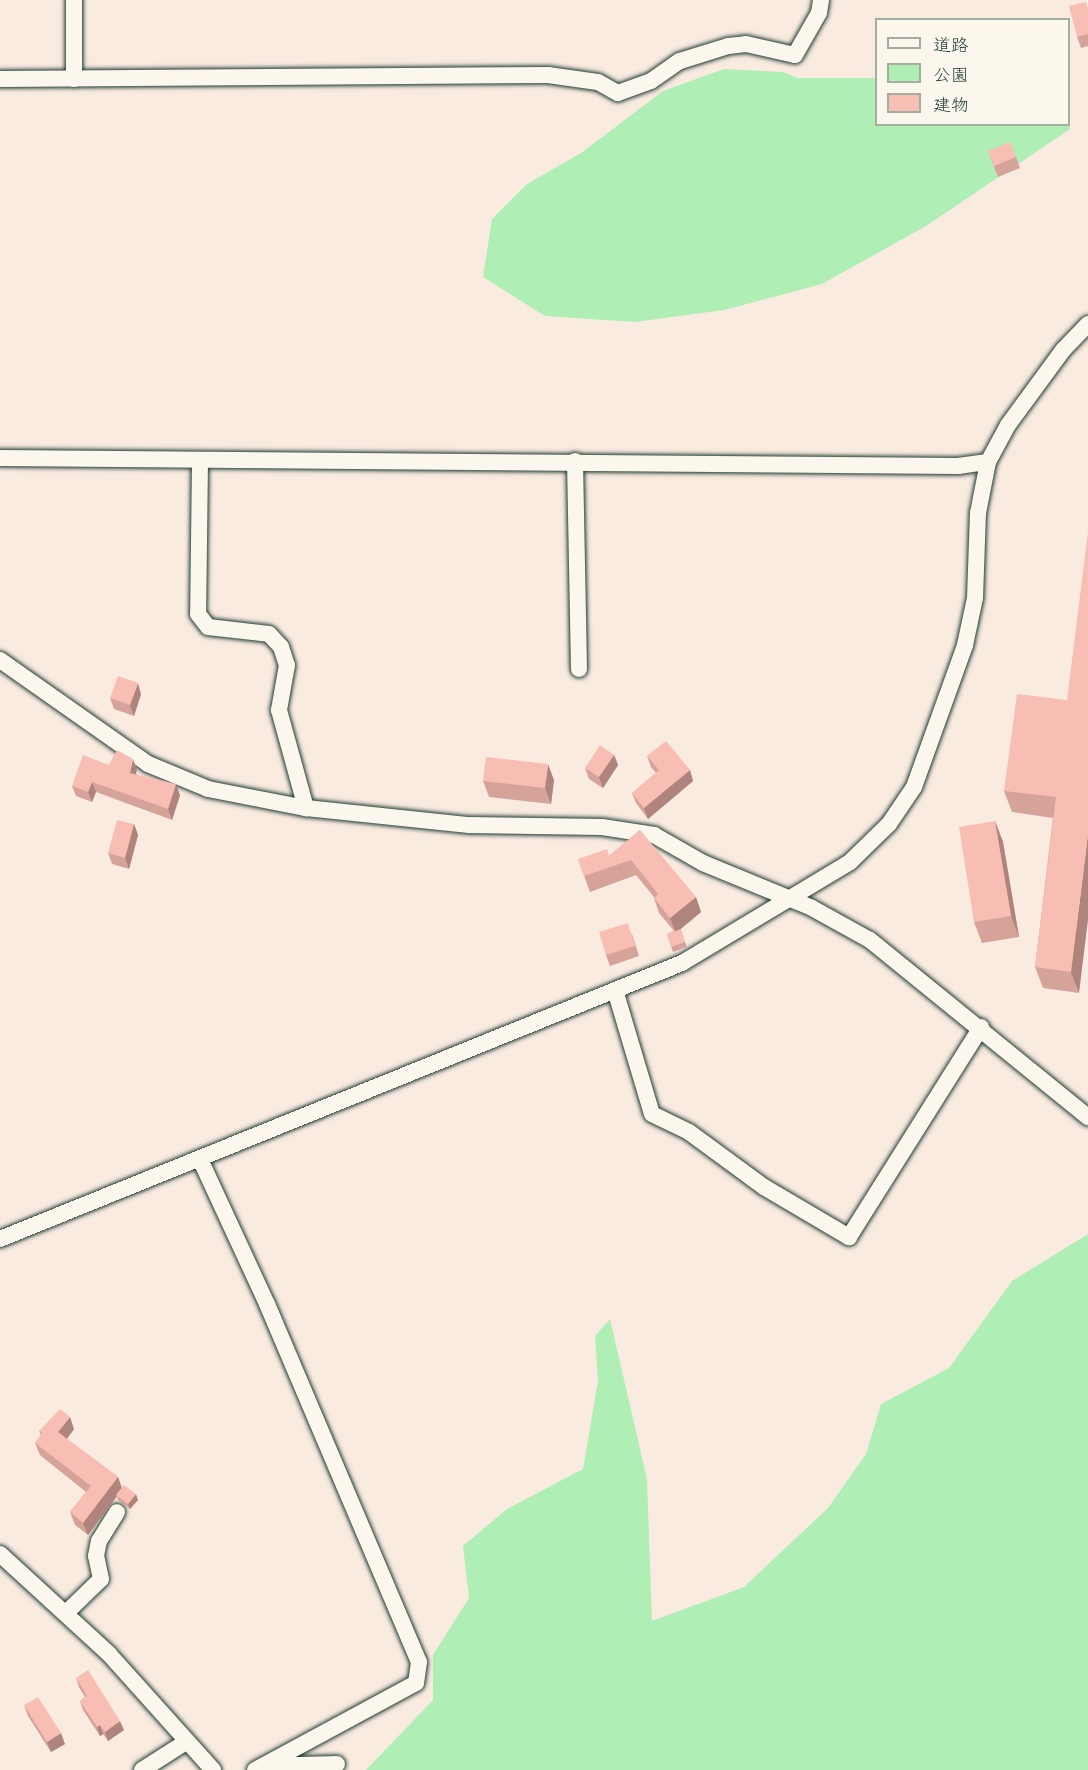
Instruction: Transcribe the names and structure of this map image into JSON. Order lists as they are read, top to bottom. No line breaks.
{"legend":["道路","公園","建物"]}
